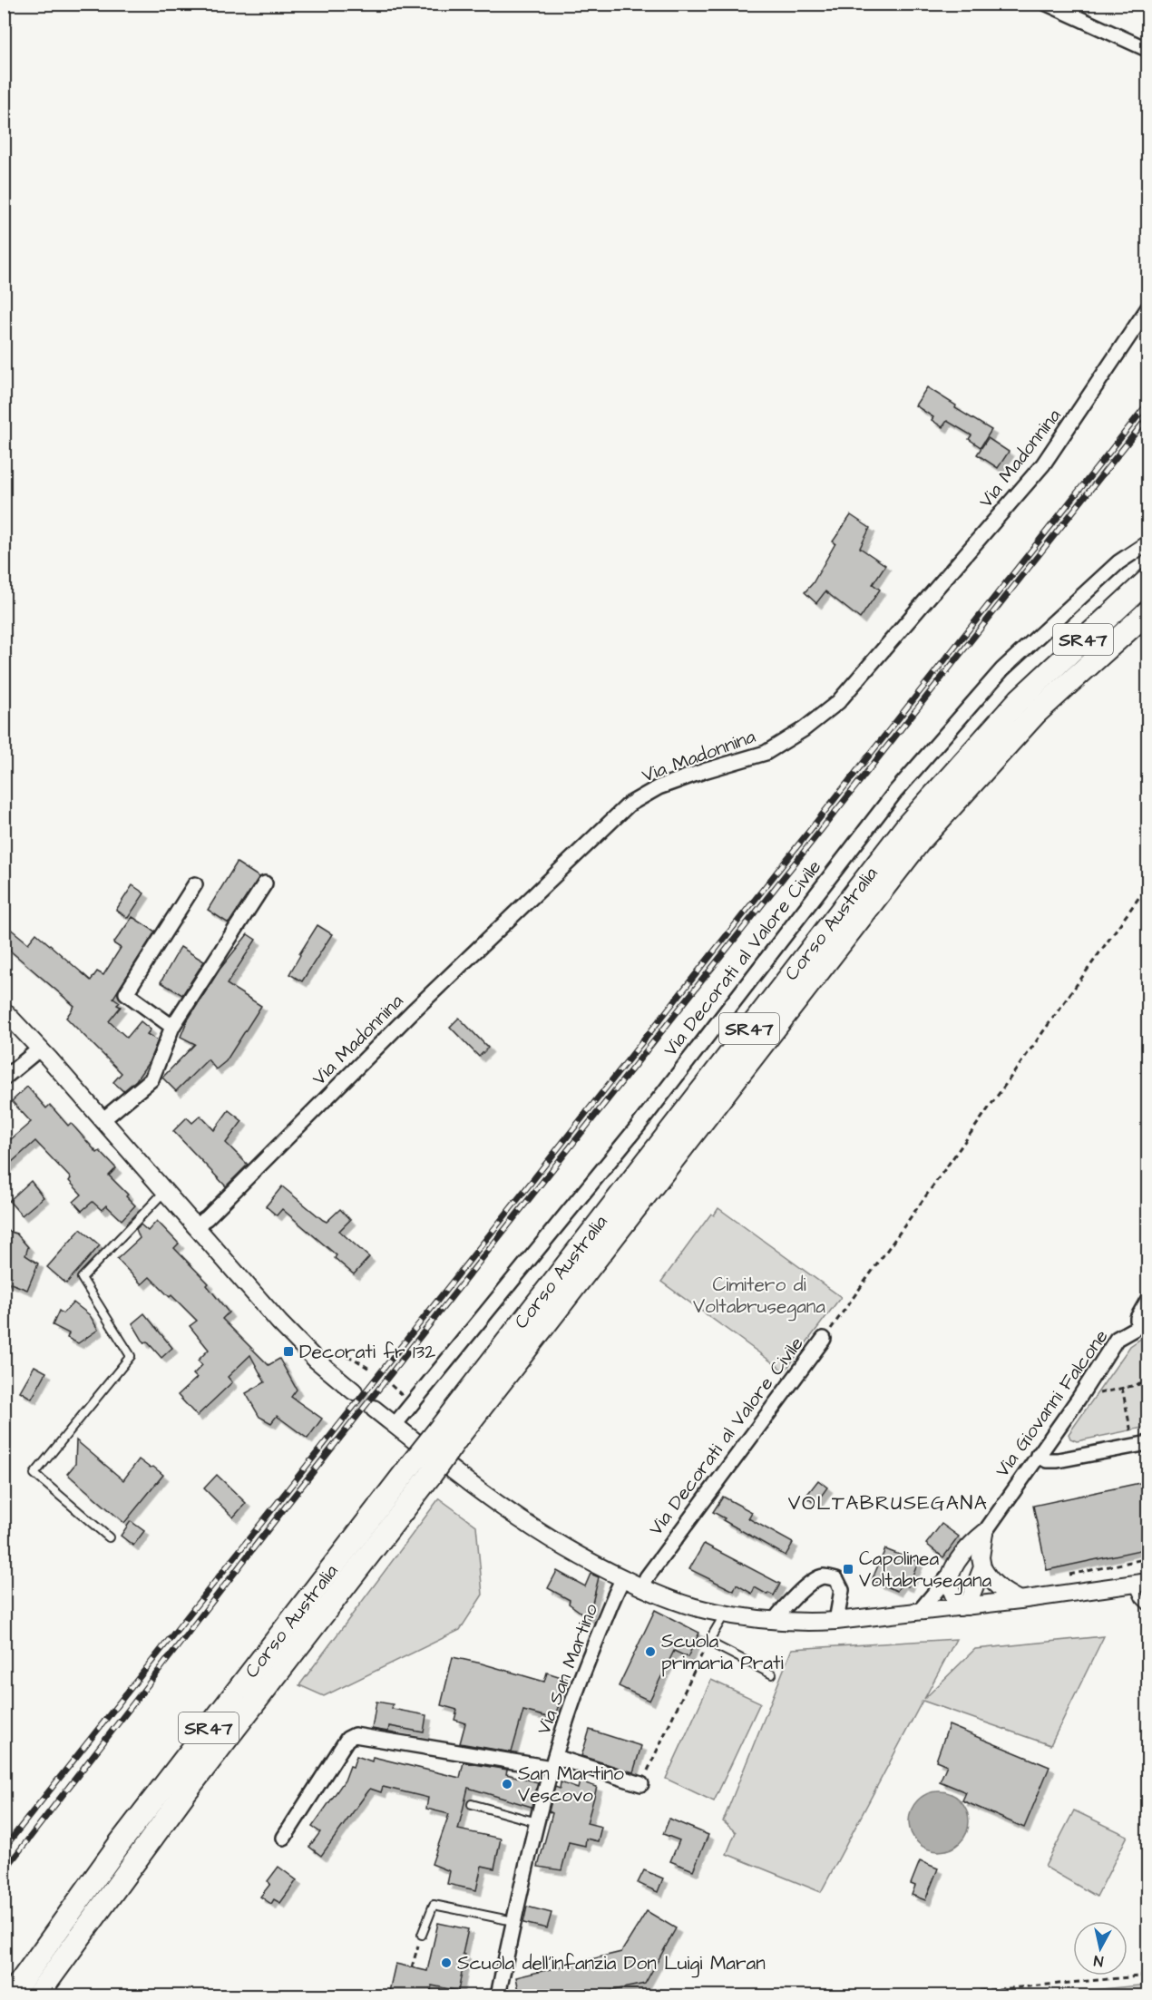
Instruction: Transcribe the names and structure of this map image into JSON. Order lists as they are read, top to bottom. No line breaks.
{"streets":{"highway":["SR47","Corso Australia"],"street":["Via Madonnina","Via Decorati al Valore Civile","Via Giovanni Falcone","Via San Martino"]},"districts":["VOLTABRUSEGANA"],"parks":["Cimitero di Voltabrusegana"],"places":{"transit":["Decorati fr 132","Capolinea Voltabrusegana"],"other":["Scuola primaria Prati","San Martino Vescovo","Scuola dell'infanzia Don Luigi Maran"]},"north":"bottom"}
